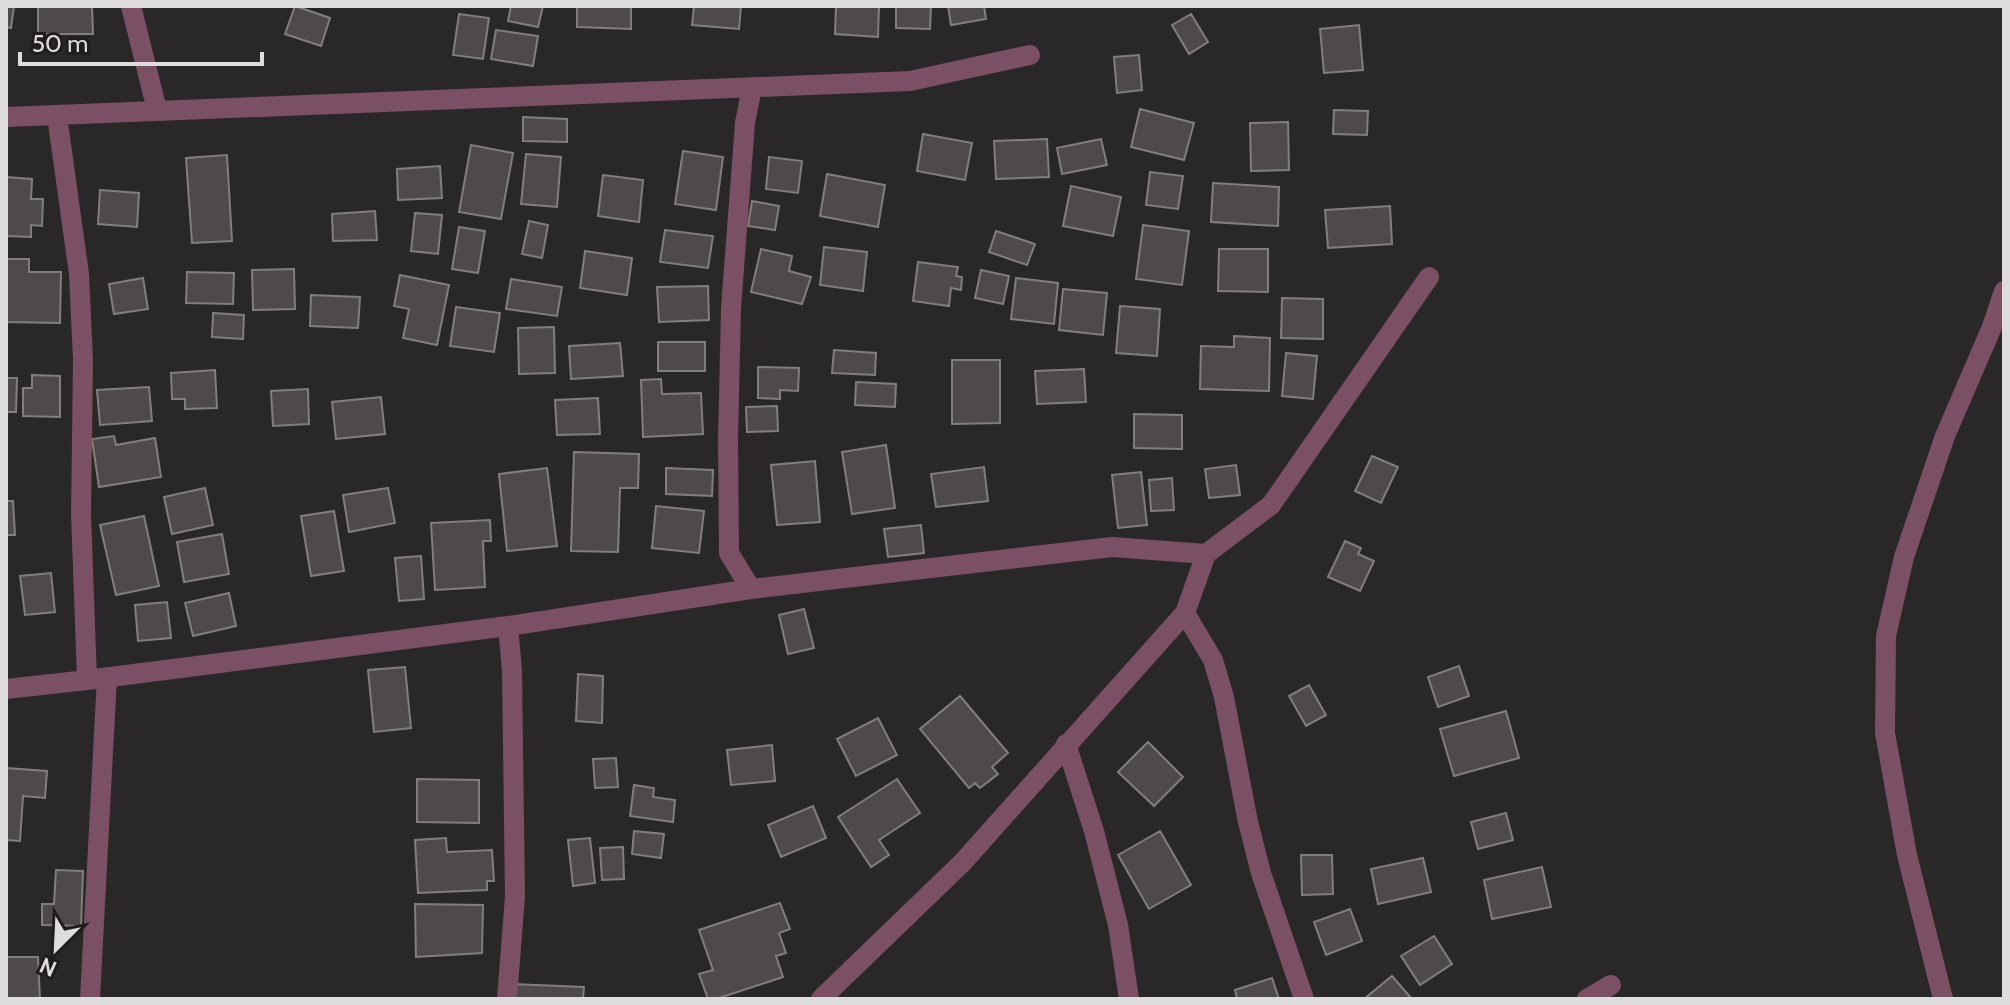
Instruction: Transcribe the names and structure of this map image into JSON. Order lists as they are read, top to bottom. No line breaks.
{"scale_bar":"50 m","north":"bottom left"}
